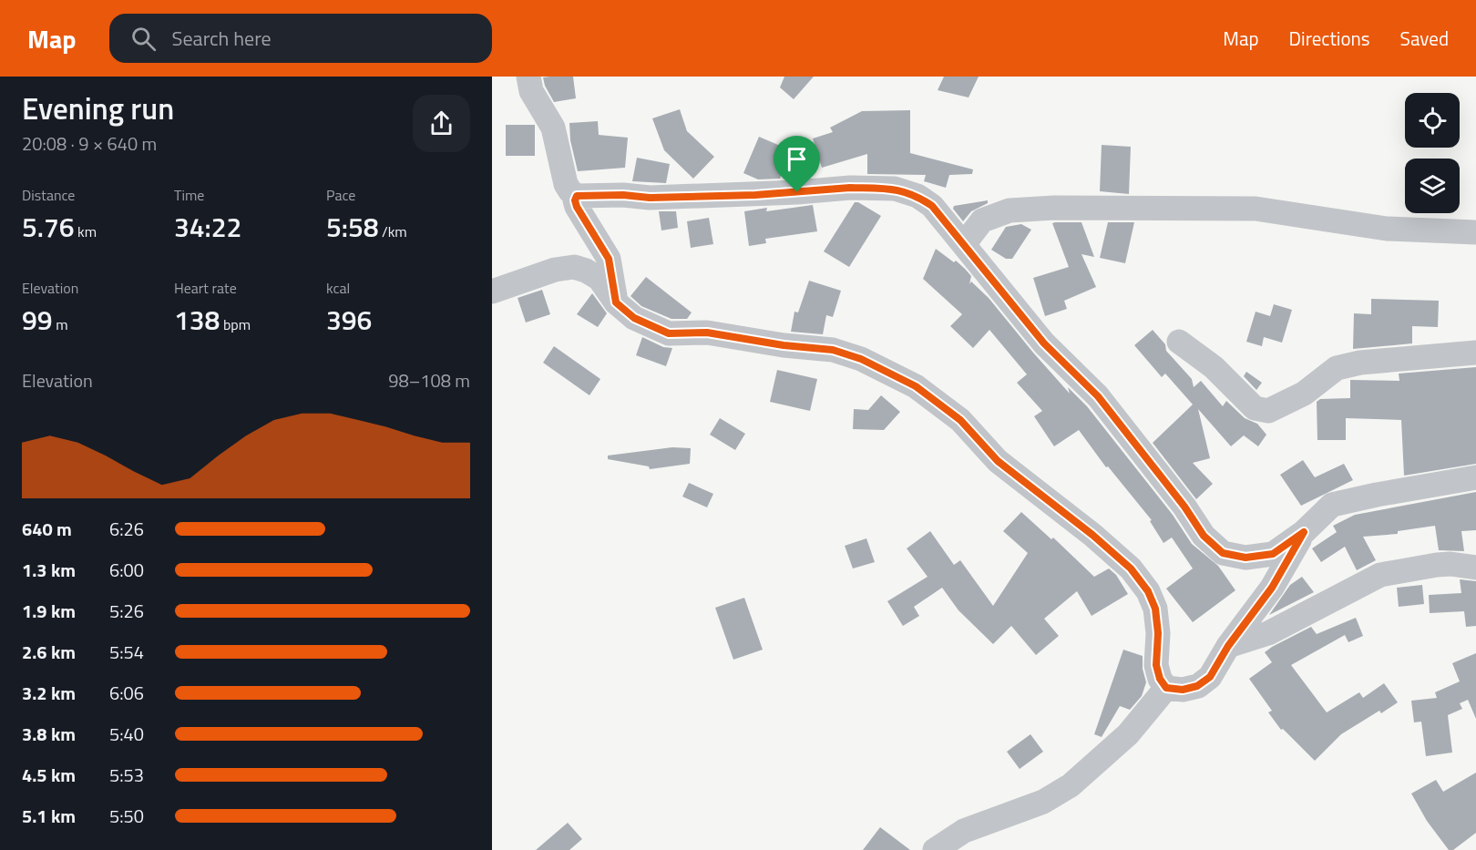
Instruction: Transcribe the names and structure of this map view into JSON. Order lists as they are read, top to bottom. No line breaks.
{"page":{"header":"Map","search":"Search here","nav":["Map","Directions","Saved"],"heading":["Evening run","20:08 · 9 × 640 m"],"stats":[["Distance","5.76 km"],["Time","34:22"],["Pace","5:58 /km"],["Elevation","99 m"],["Heart rate","138 bpm"],["kcal","396"]],"chart":["Elevation","98–108 m"],"list":[{"name":"640 m","note":"6:26"},{"name":"1.3 km","note":"6:00"},{"name":"1.9 km","note":"5:26"},{"name":"2.6 km","note":"5:54"},{"name":"3.2 km","note":"6:06"},{"name":"3.8 km","note":"5:40"},{"name":"4.5 km","note":"5:53"},{"name":"5.1 km","note":"5:50"}]}}
